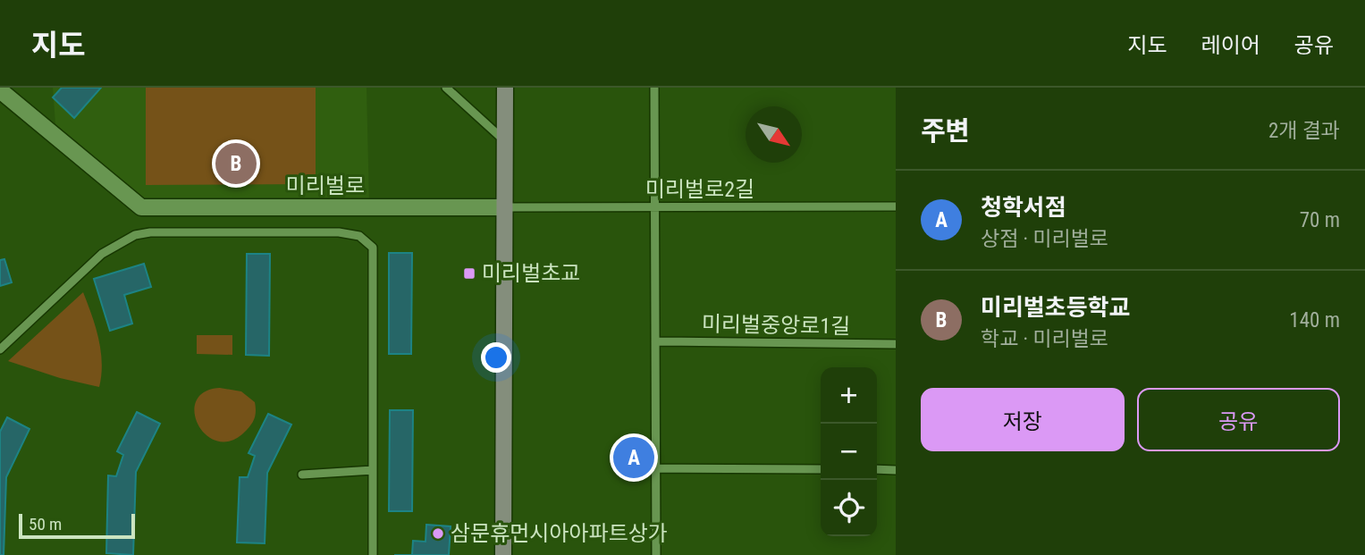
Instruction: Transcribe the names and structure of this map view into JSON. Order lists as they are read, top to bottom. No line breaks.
{"streets":{"street":["미리벌로"],"lane":["미리벌로2길","미리벌중앙로1길"]},"crossings":[["미리벌로","미리벌로2길"]],"places":{"transit":["미리벌초교"],"other":["삼문휴먼시아아파트상가"]},"scale_bar":"50 m","north":"bottom right","page":{"header":"지도","nav":["지도","레이어","공유"],"heading":["주변","2개 결과"],"pins":["B","A"],"list":[{"mark":"A","name":"청학서점","note":"상점 · 미리벌로","value":"70 m"},{"mark":"B","name":"미리벌초등학교","note":"학교 · 미리벌로","value":"140 m"}],"map_buttons":["+","−"],"buttons":["저장","공유"],"scale":"50 m"}}
